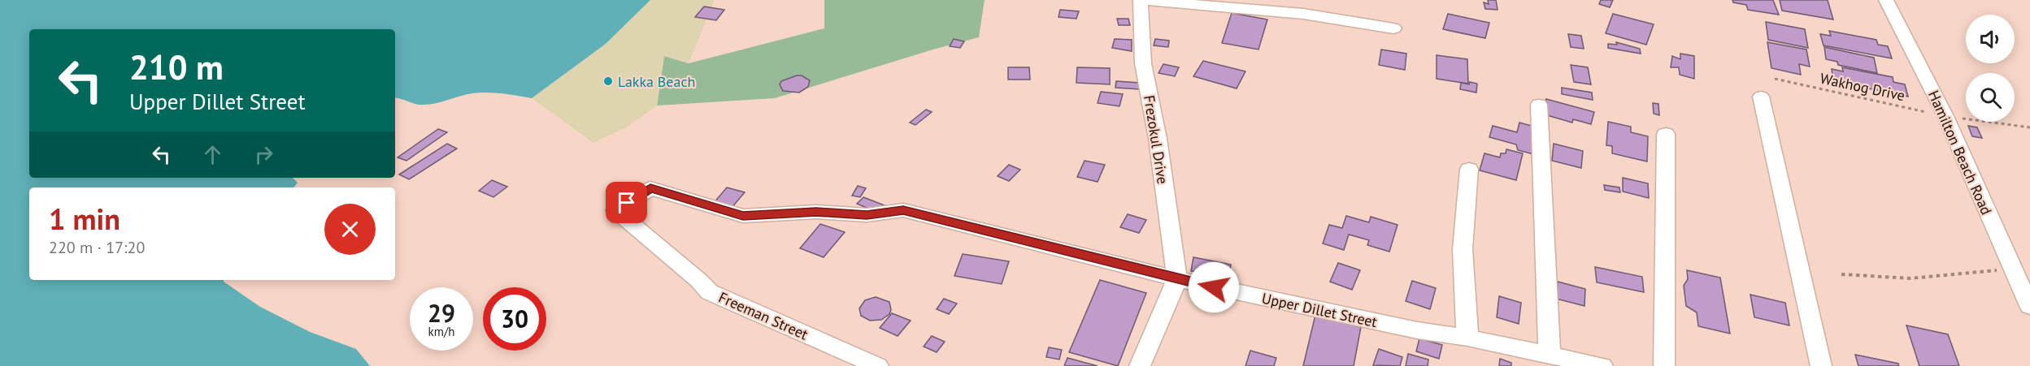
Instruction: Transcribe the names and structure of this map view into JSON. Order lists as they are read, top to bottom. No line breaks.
{"streets":{"street":["Frezokul Drive","Hamilton Beach Road","Upper Dillet Street","Freeman Street"],"path":["Wakhog Drive"]},"crossings":[["Wakhog Drive","Hamilton Beach Road"],["Frezokul Drive","Upper Dillet Street"],["Upper Dillet Street","Freeman Street"]],"places":["Lakka Beach"],"page":{"turn":["210 m","Upper Dillet Street"],"heading":["1 min","220 m · 17:20"],"speed":"29 km/h","limit":"30"}}
